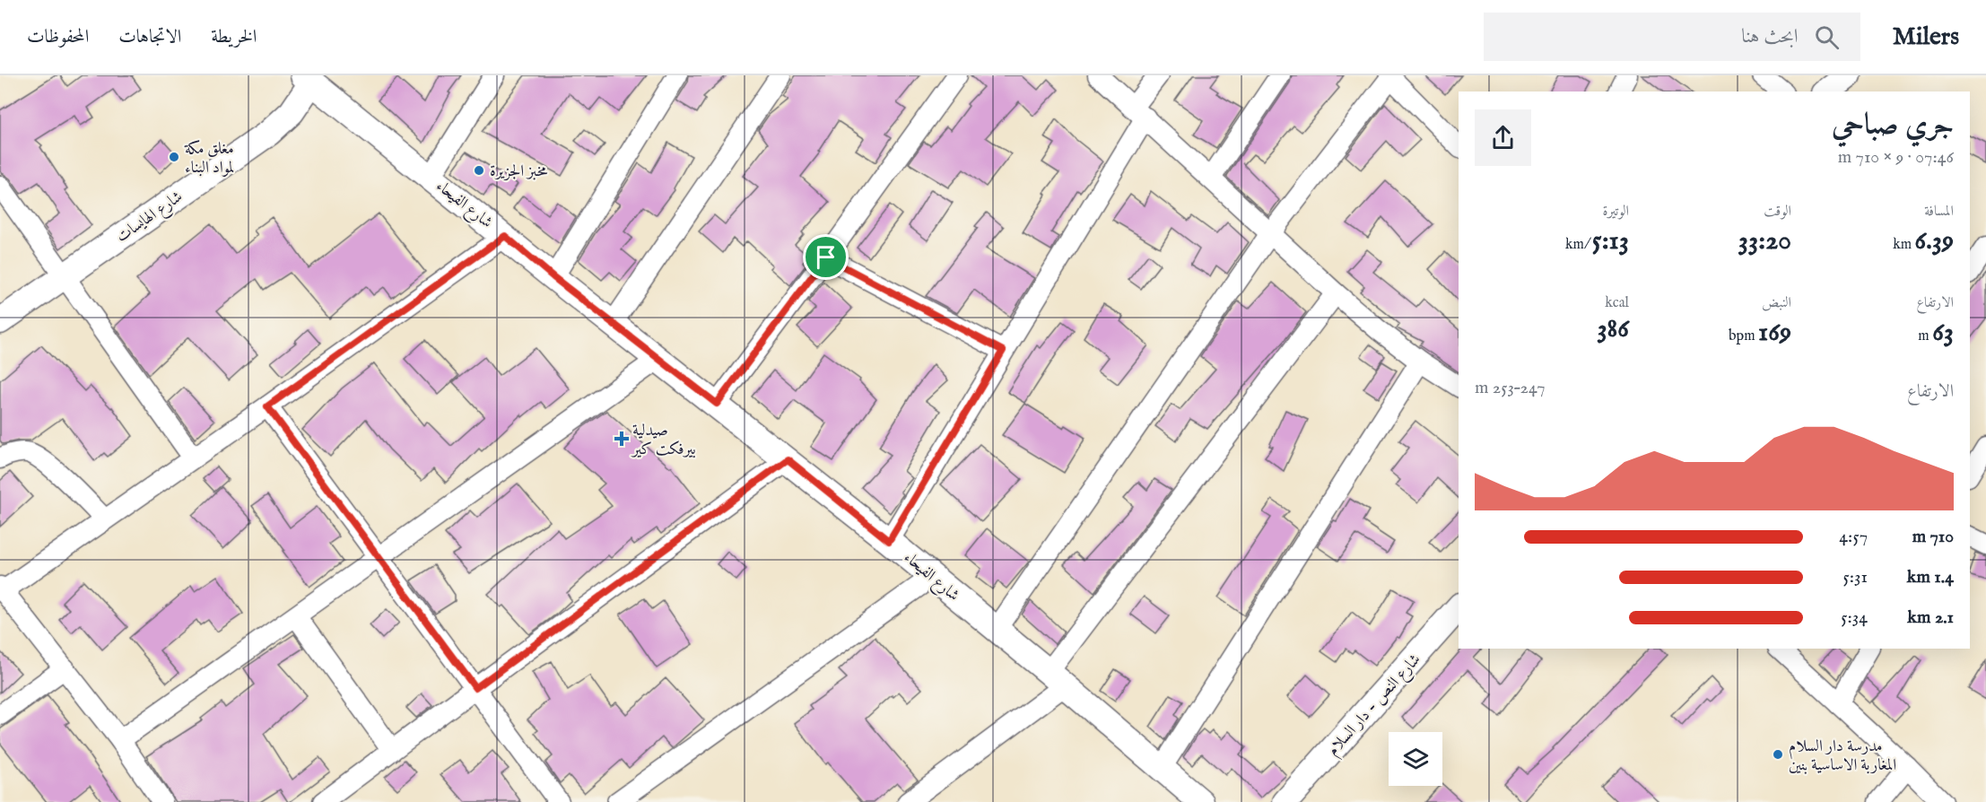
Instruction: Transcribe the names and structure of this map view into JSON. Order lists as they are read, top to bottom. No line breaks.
{"streets":{"street":["شارع الفيحاء","شارع الهايسات","شارع النص - دار السلام"]},"crossings":[["شارع الفيحاء","شارع الهايسات"]],"places":{"other":["مغلق مكة لمواد البناء","مخبز الجزيرة","مدرسة دار السلام المغاربة الاساسية بنين"],"health":["صيدلية بيرفكت كير"]},"page":{"header":"Milers","search":"ابحث هنا","nav":["الخريطة","الاتجاهات","المحفوظات"],"heading":["جري صباحي","07:46 · 9 × 710 m"],"stats":[["المسافة","6.39 km"],["الوقت","33:20"],["الوتيرة","5:13 /km"],["الارتفاع","63 m"],["النبض","169 bpm"],["kcal","386"]],"chart":["الارتفاع","247–253 m"],"list":[{"name":"710 m","note":"4:57"},{"name":"1.4 km","note":"5:31"},{"name":"2.1 km","note":"5:34"}]}}
